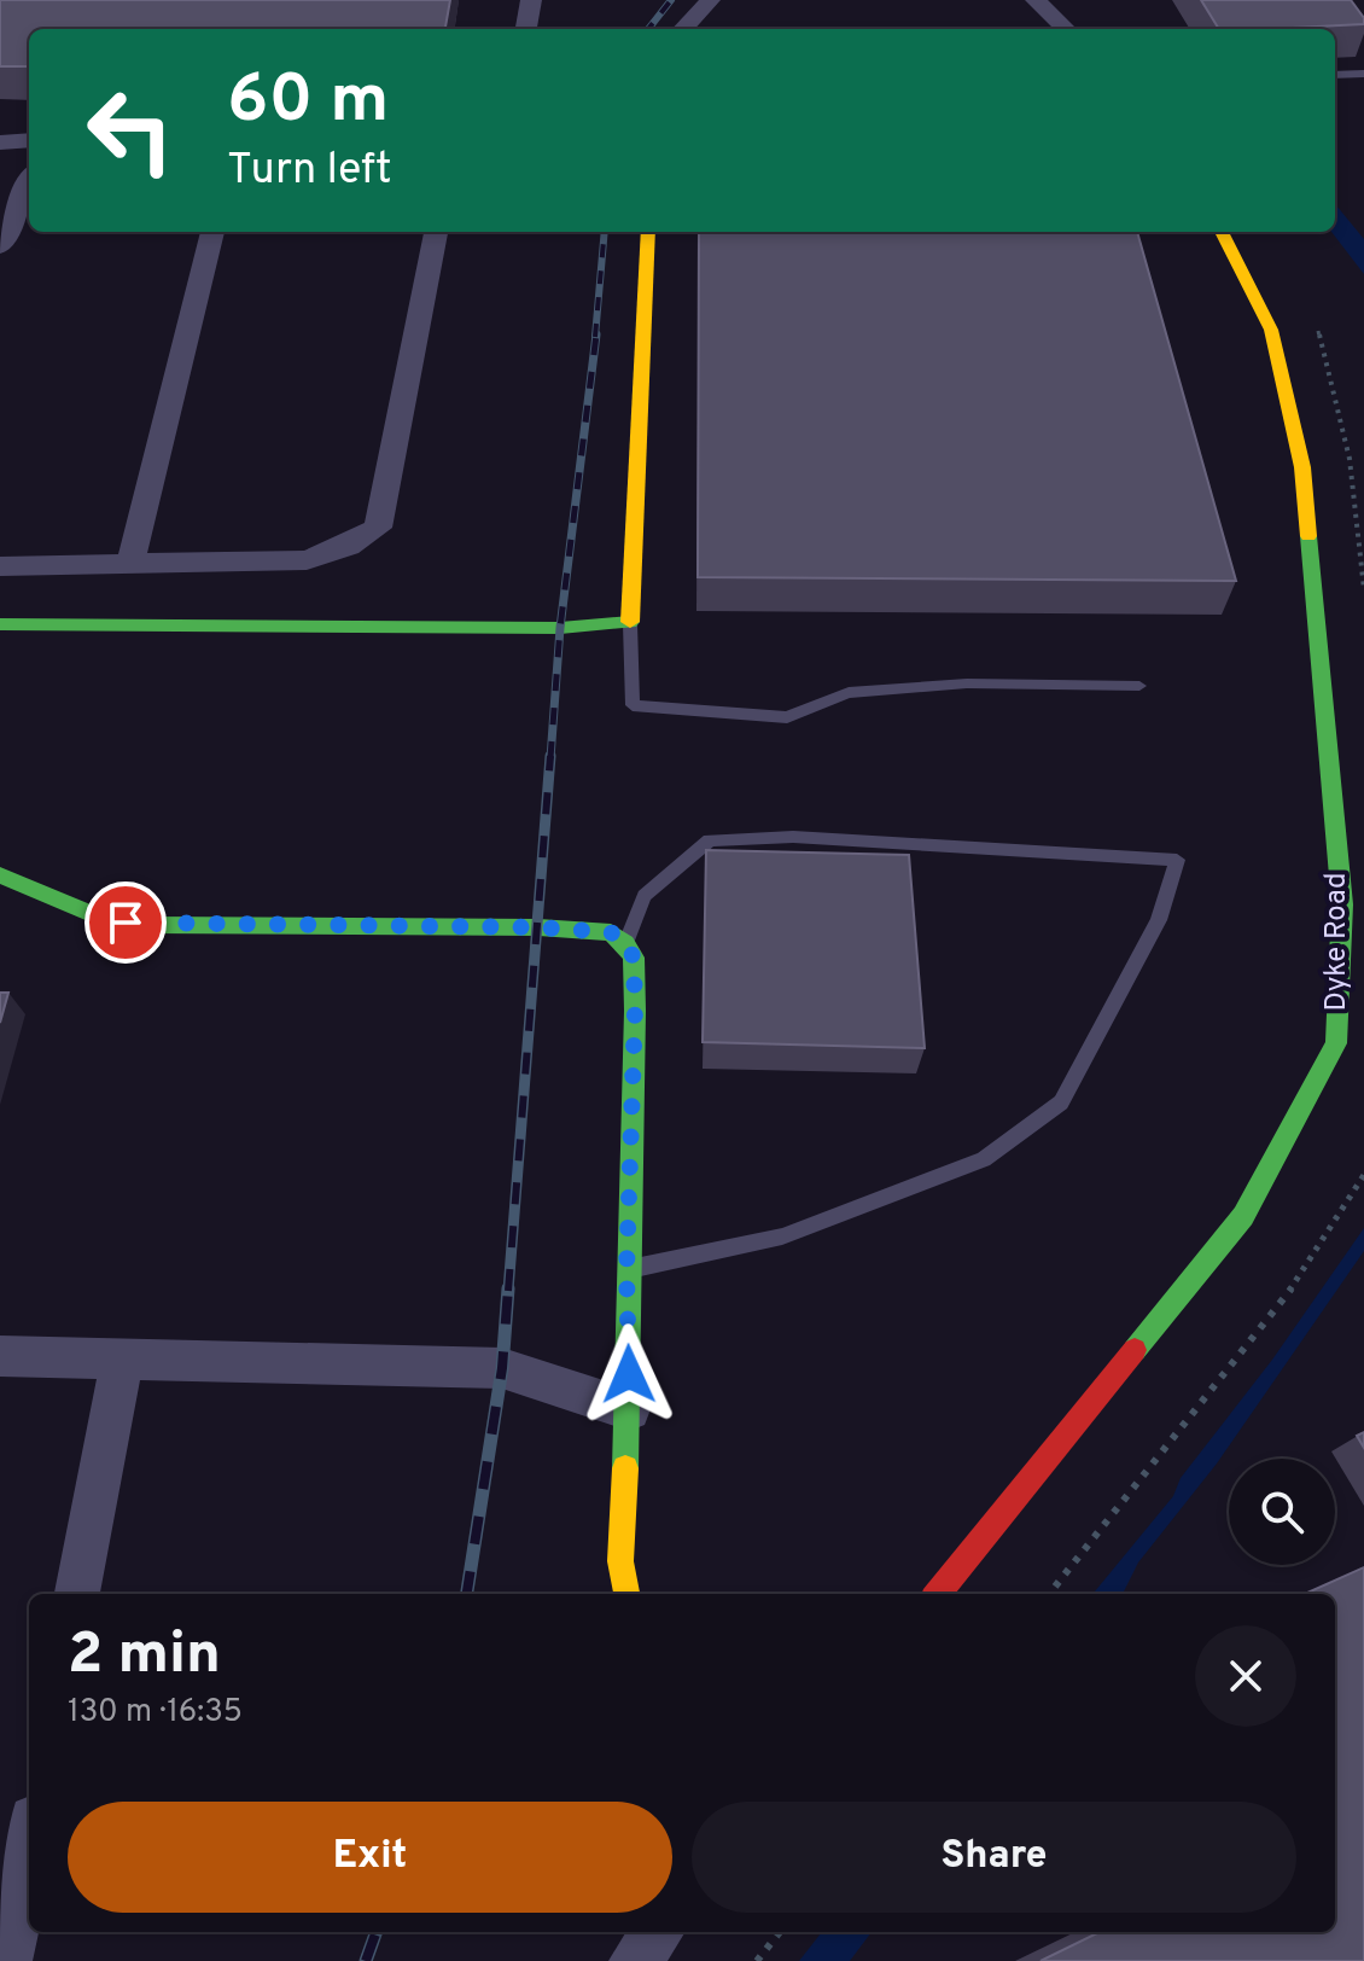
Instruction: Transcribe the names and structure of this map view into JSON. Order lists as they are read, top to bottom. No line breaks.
{"streets":{"street":["Dyke Road"]},"page":{"turn":["60 m","Turn left"],"heading":["2 min","130 m · 16:35"],"buttons":["Exit","Share"]}}
